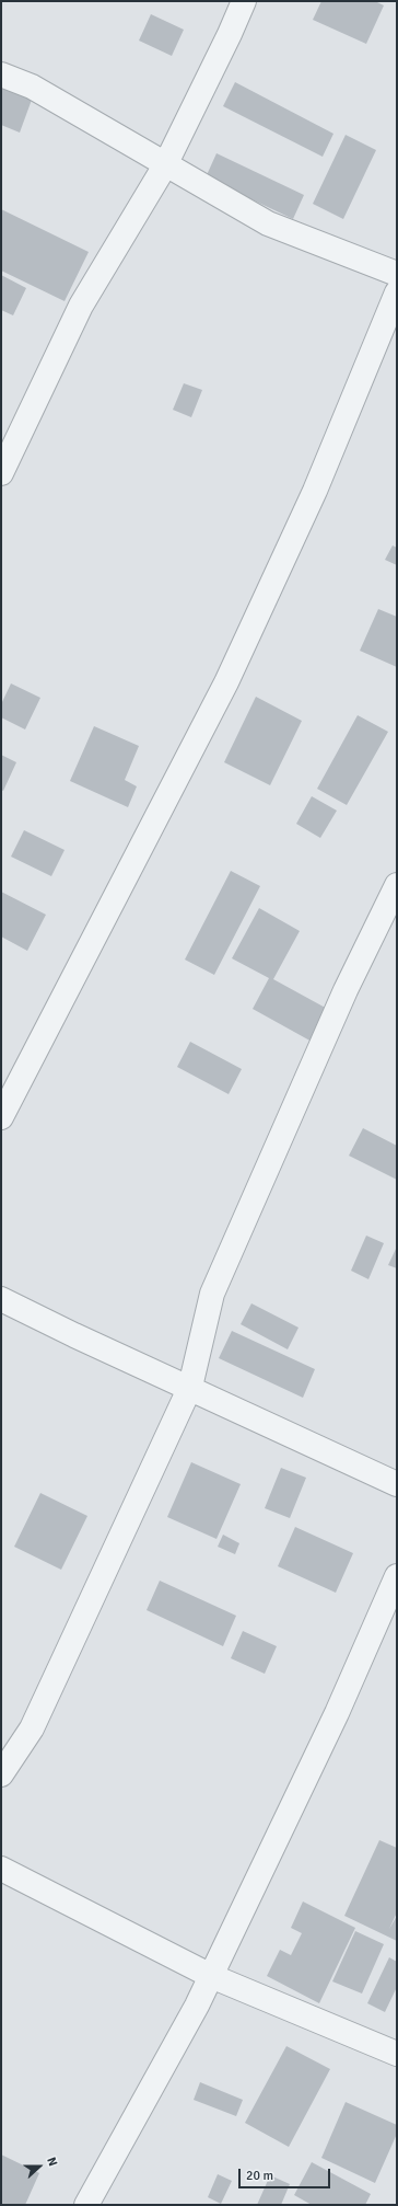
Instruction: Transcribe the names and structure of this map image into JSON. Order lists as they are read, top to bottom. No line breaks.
{"scale_bar":"20 m","north":"right"}
